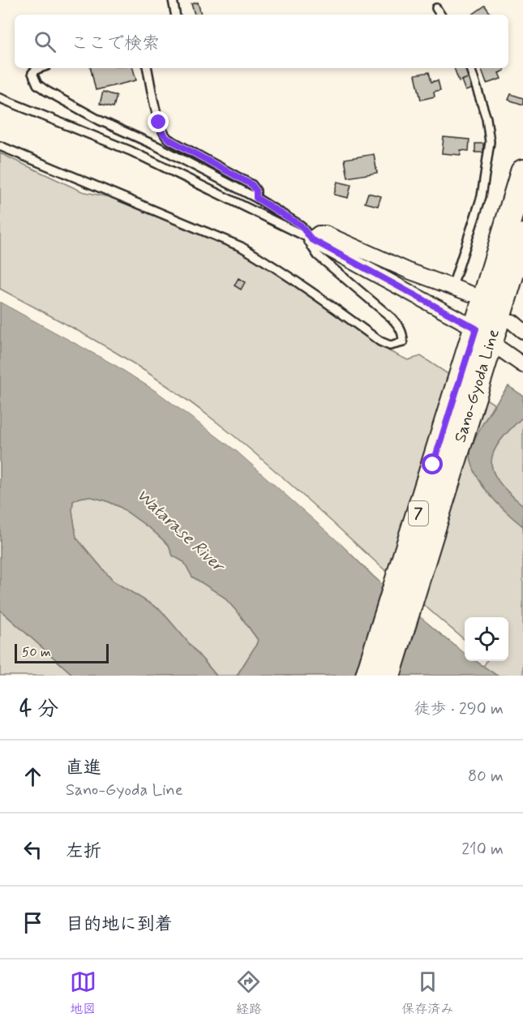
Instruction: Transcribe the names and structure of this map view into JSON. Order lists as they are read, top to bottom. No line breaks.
{"streets":{"main road":["Sano-Gyoda Line","7"]},"water":["Watarase River"],"scale_bar":"50 m","page":{"search":"ここで検索","scale":"50 m","heading":["4 分","徒歩 · 290 m"],"list":[["直進","Sano-Gyoda Line","80 m"],["左折","210 m"],"目的地に到着"],"nav":["地図","経路","保存済み"]}}
